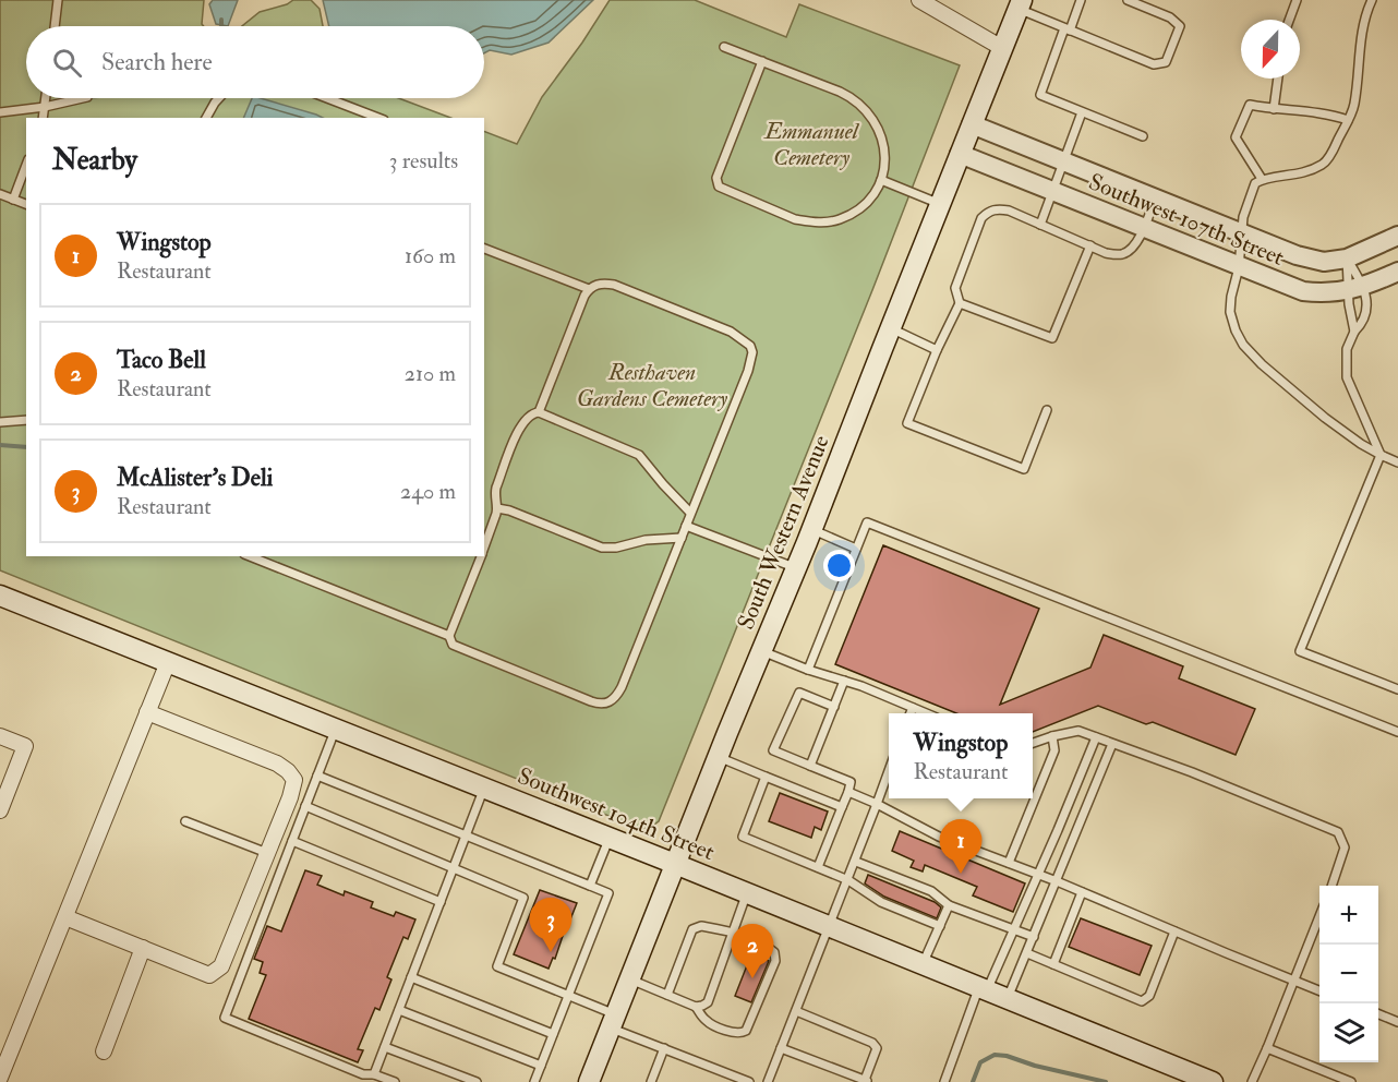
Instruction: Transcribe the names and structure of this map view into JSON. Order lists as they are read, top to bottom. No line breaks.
{"streets":{"main road":["South Western Avenue","Southwest 104th Street"],"street":["Southwest 107th Street"]},"crossings":[["Southwest 107th Street","South Western Avenue"],["South Western Avenue","Southwest 104th Street"]],"parks":["Emmanuel Cemetery","Resthaven Gardens Cemetery"],"north":"bottom","page":{"search":"Search here","heading":["Nearby","3 results"],"list":[{"mark":"1","name":"Wingstop","note":"Restaurant","value":"160 m"},{"mark":"2","name":"Taco Bell","note":"Restaurant","value":"210 m"},{"mark":"3","name":"McAlister's Deli","note":"Restaurant","value":"240 m"}],"popup":["Wingstop","Restaurant"],"pins":["1","3","2"],"map_buttons":["+","−"]}}
